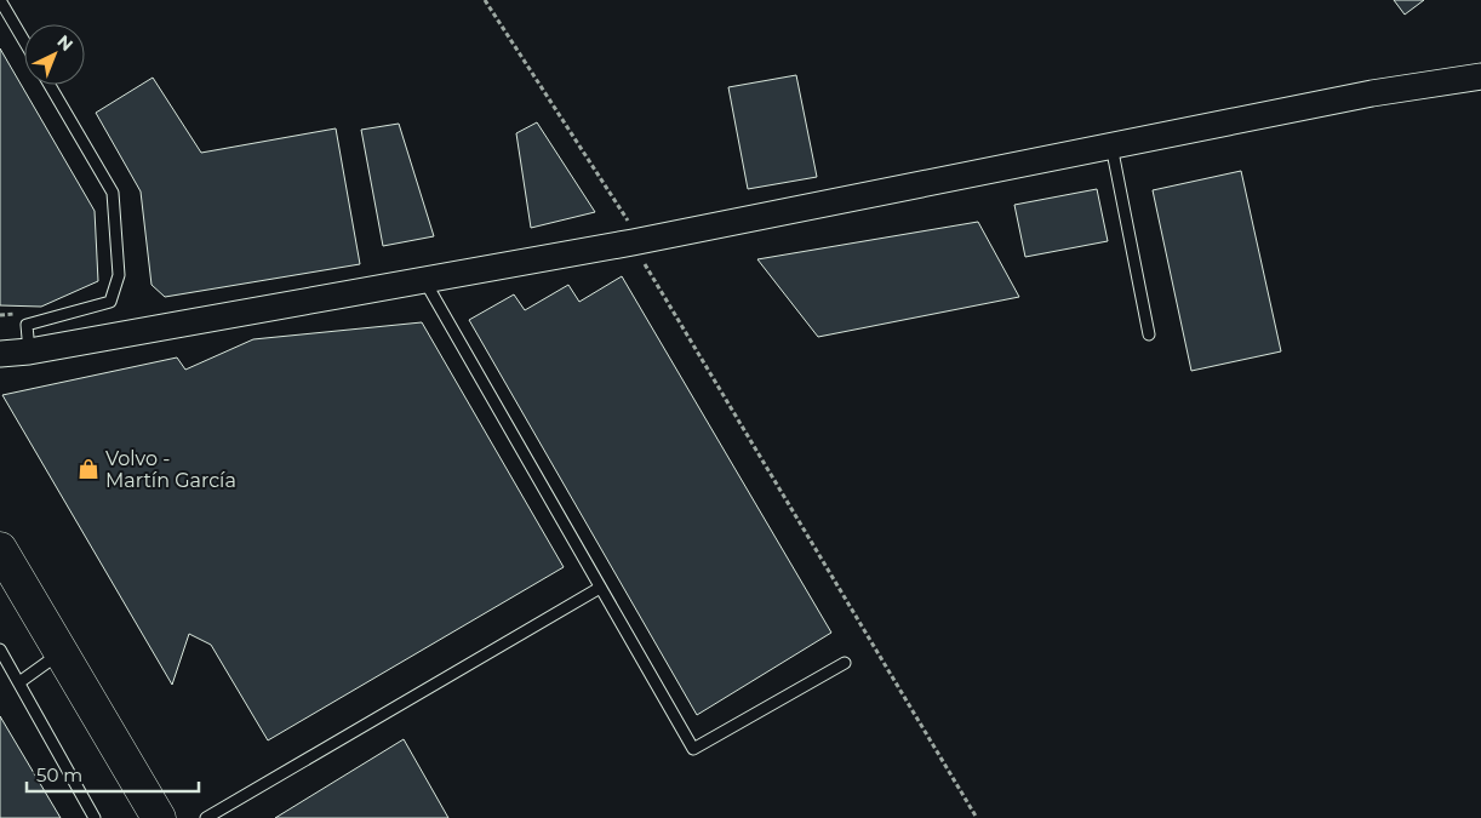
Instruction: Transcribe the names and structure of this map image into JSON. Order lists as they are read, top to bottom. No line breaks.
{"places":{"shop":["Volvo - Martín García"]},"scale_bar":"50 m","north":"top right"}
